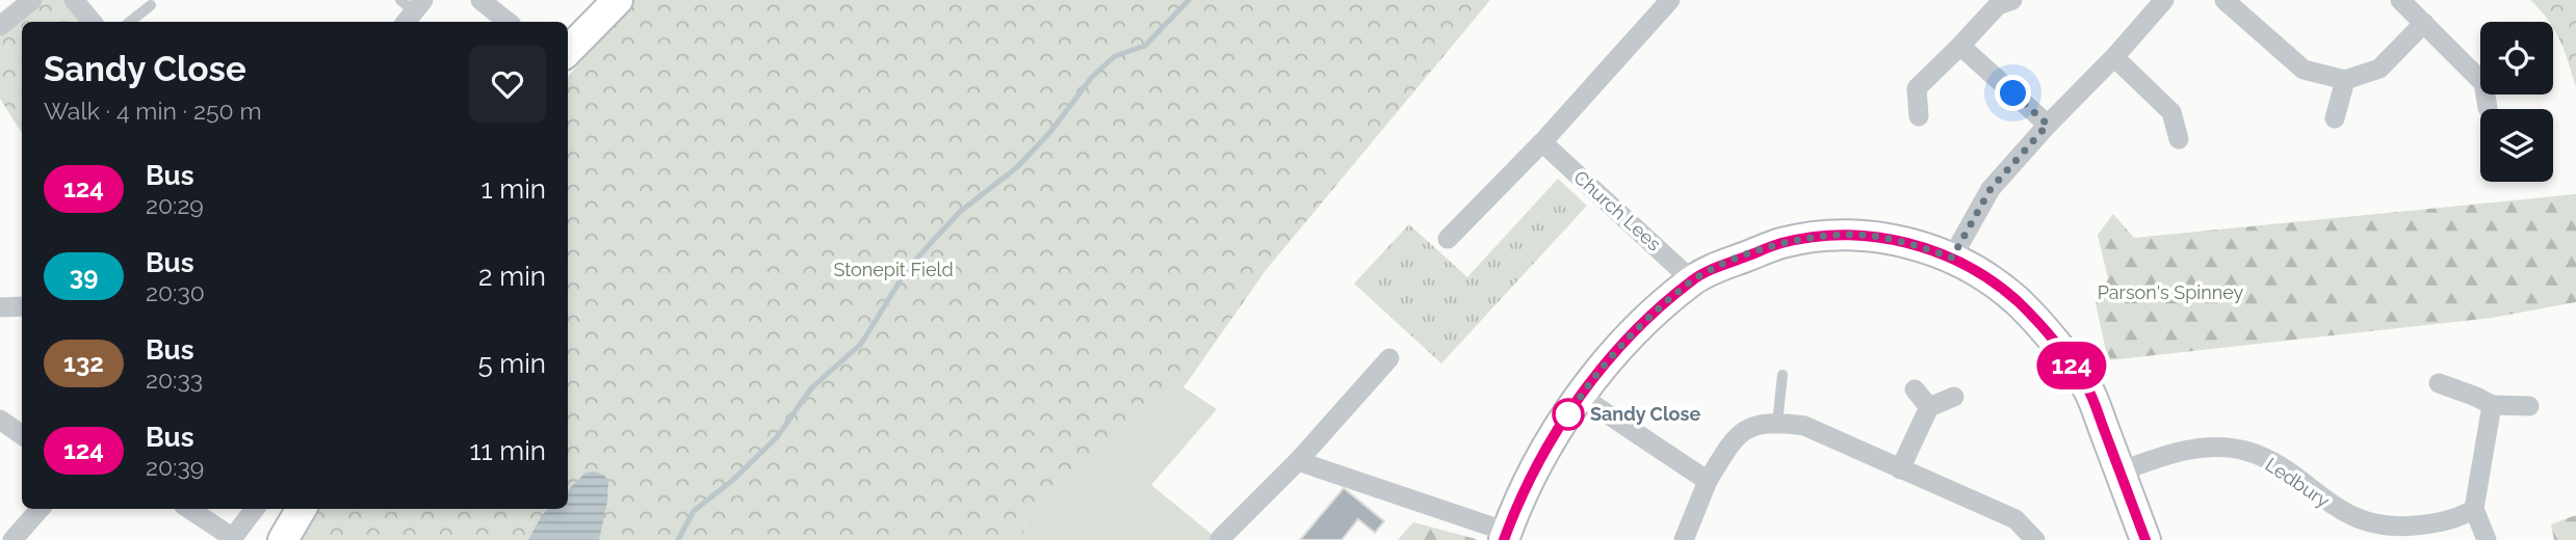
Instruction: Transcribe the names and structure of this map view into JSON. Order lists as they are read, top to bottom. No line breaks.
{"streets":{"street":["Church Lees","Ledbury"]},"parks":["Stonepit Field","Parson's Spinney"],"places":["Sandy Close"],"lines":["bus line 124"],"page":{"on_map":"124","heading":["Sandy Close","Walk · 4 min · 250 m"],"list":[{"mark":"124","name":"Bus","note":"20:29","value":"1 min"},{"mark":"39","name":"Bus","note":"20:30","value":"2 min"},{"mark":"132","name":"Bus","note":"20:33","value":"5 min"},{"mark":"124","name":"Bus","note":"20:39","value":"11 min"}]}}
